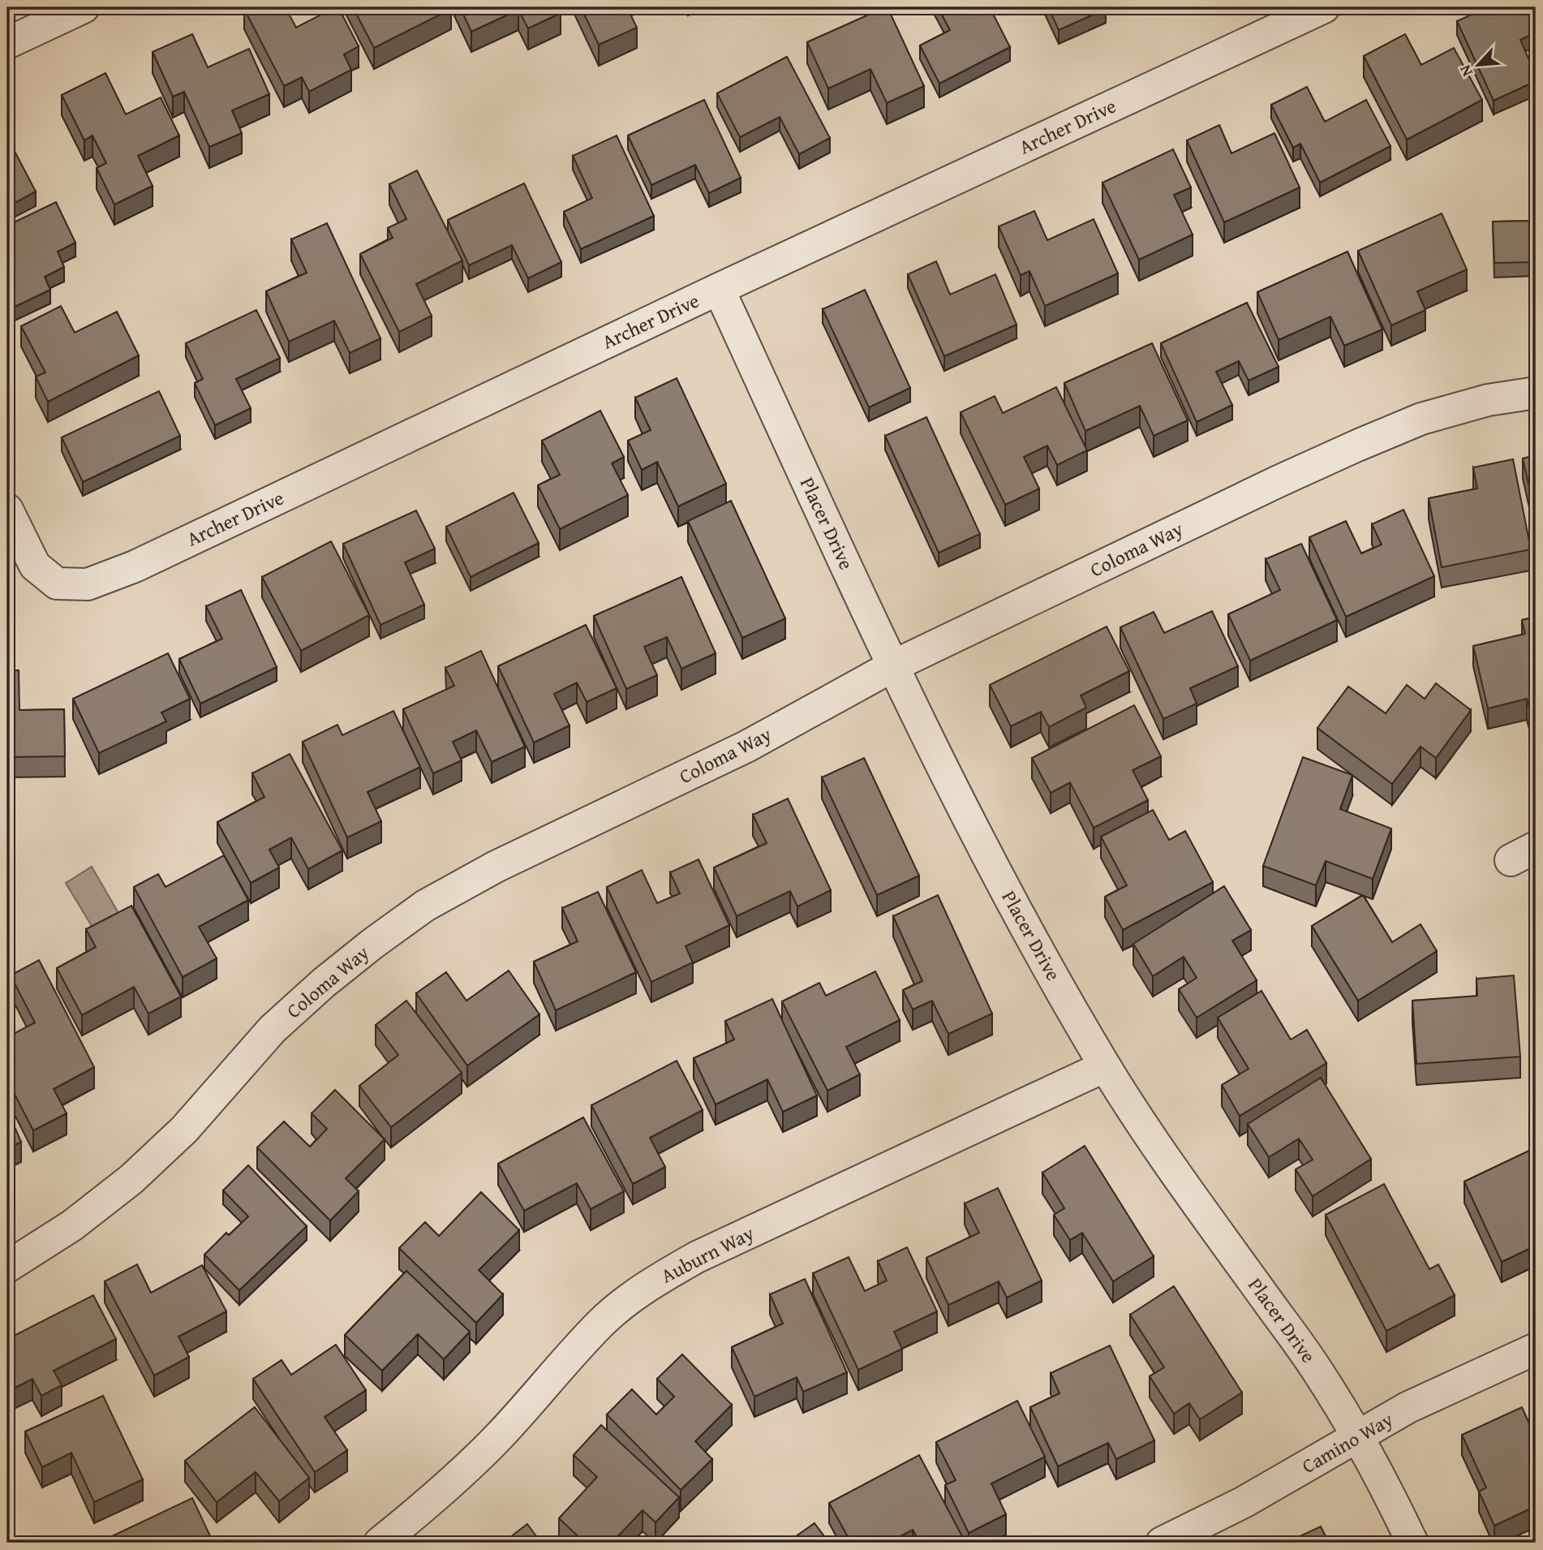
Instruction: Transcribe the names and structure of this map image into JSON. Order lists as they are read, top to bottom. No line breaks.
{"streets":{"street":["Archer Drive","Placer Drive","Coloma Way","Auburn Way","Camino Way"]},"crossings":[["Archer Drive","Placer Drive"],["Placer Drive","Coloma Way"],["Placer Drive","Auburn Way"],["Placer Drive","Camino Way"]],"north":"bottom left"}
